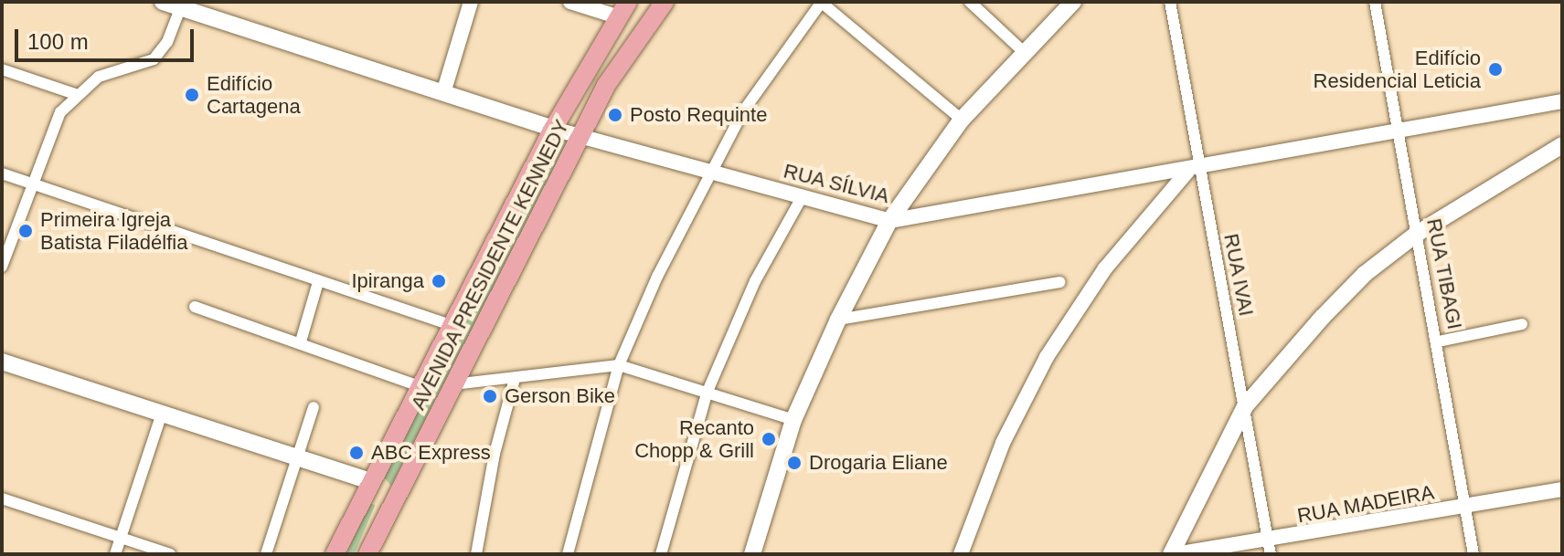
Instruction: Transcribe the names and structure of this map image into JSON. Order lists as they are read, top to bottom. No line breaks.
{"streets":{"main road":["RUA SÍLVIA","AVENIDA PRESIDENTE KENNEDY"],"street":["RUA TIBAGI","RUA IVAI","RUA MADEIRA"]},"crossings":[["RUA SÍLVIA","AVENIDA PRESIDENTE KENNEDY"],["RUA SÍLVIA","RUA TIBAGI"],["RUA SÍLVIA","RUA IVAI"],["RUA TIBAGI","RUA MADEIRA"],["RUA IVAI","RUA MADEIRA"]],"places":["Edifício Residencial Leticia","Edifício Cartagena","Posto Requinte","Primeira Igreja Batista Filadélfia","Ipiranga","Gerson Bike","Recanto Chopp & Grill","ABC Express","Drogaria Eliane"],"scale_bar":"100 m"}
